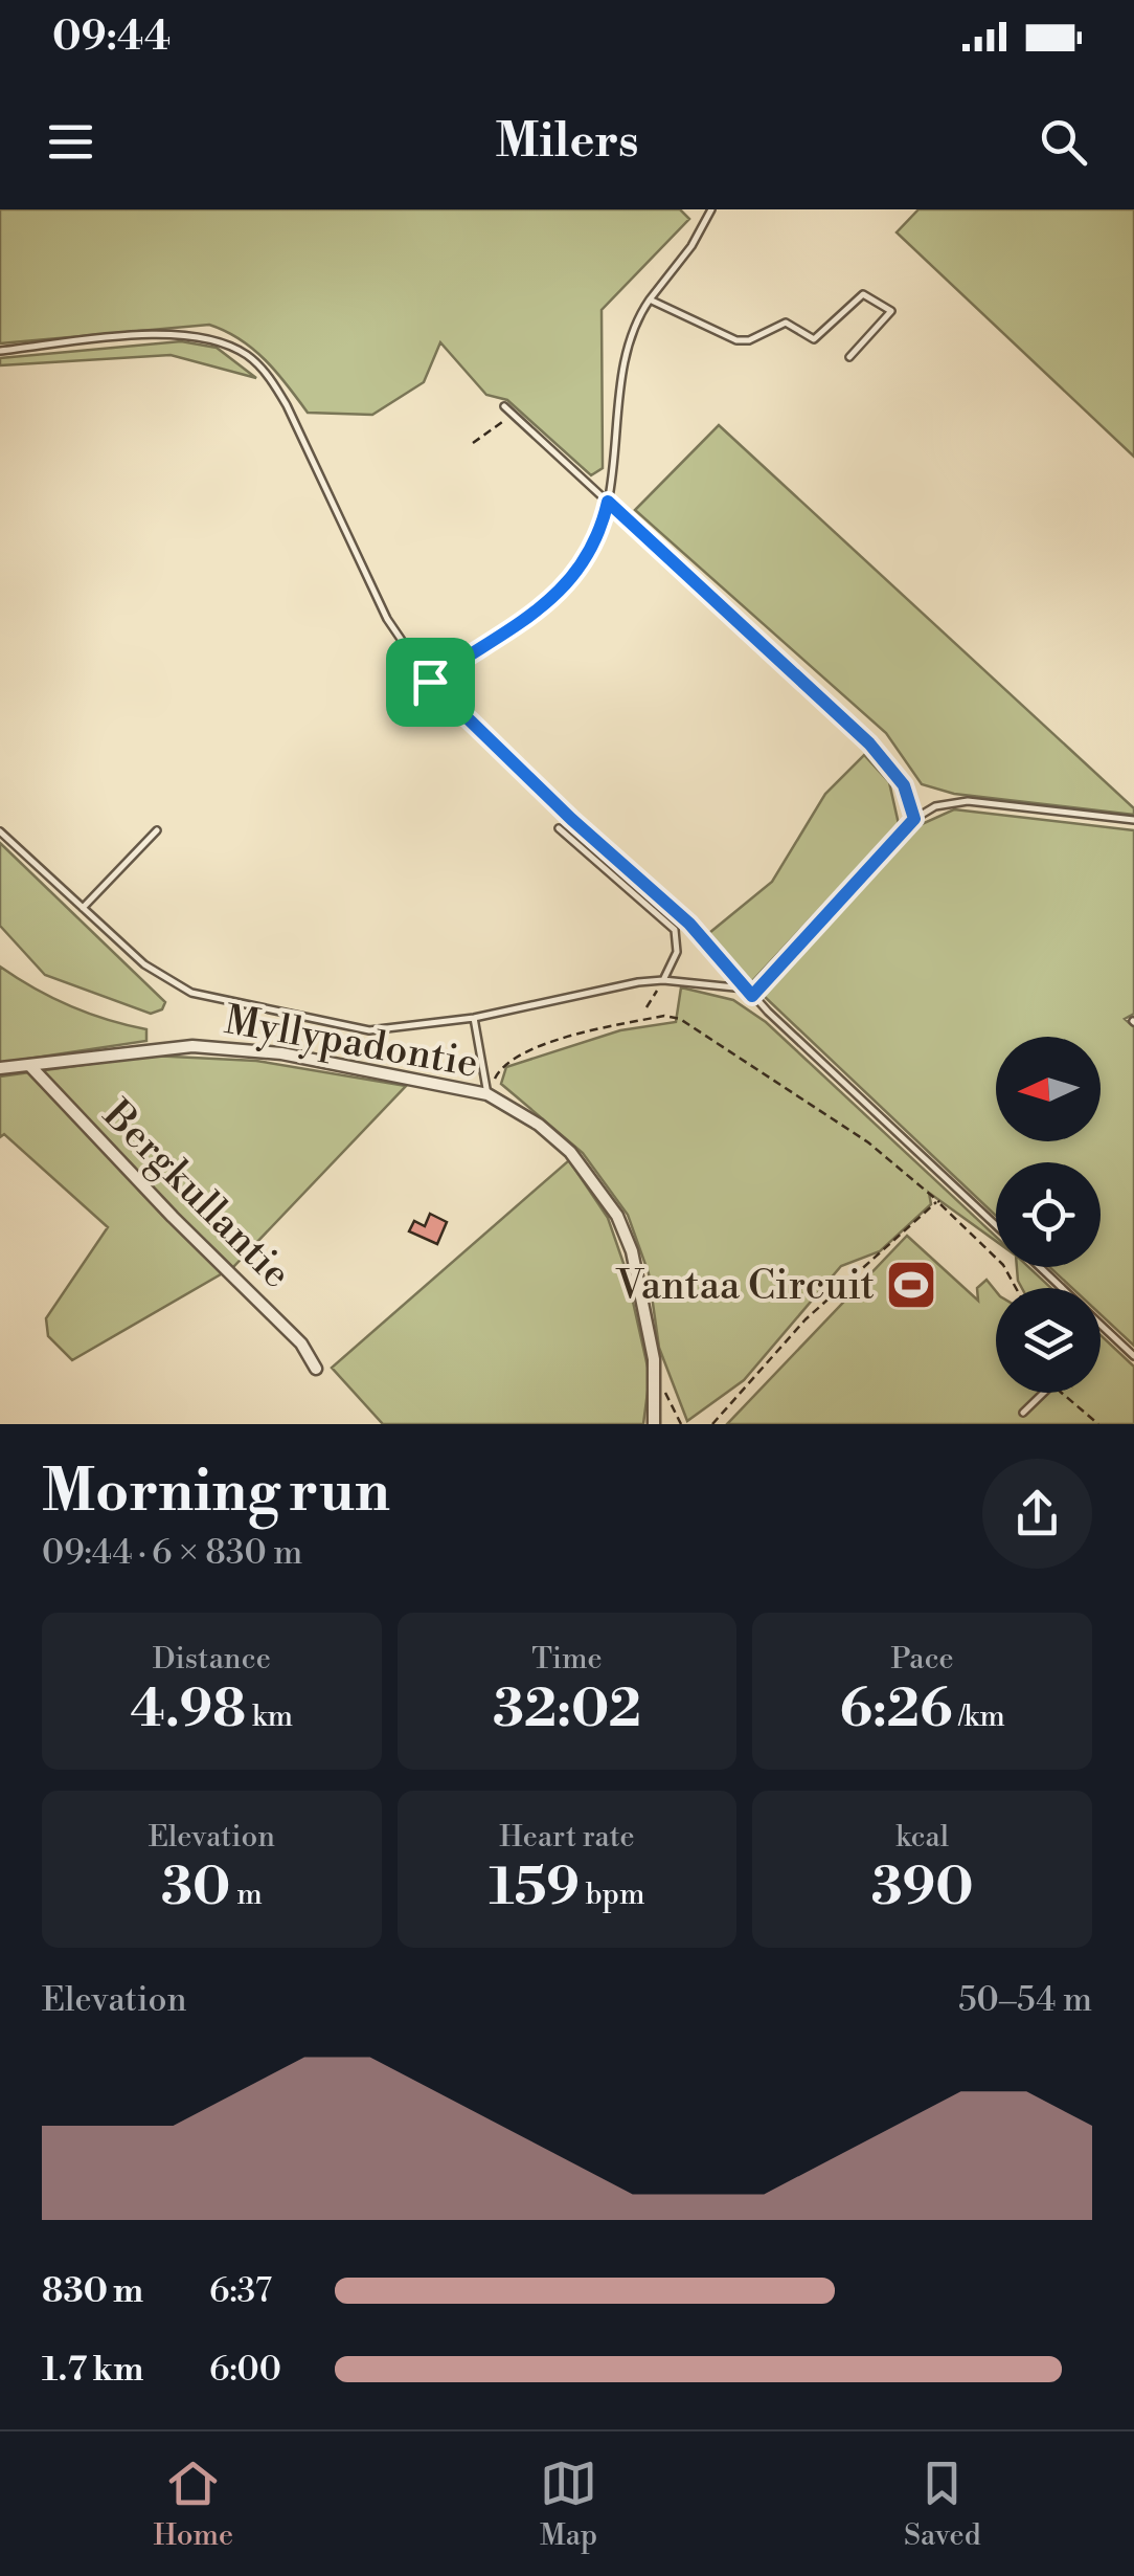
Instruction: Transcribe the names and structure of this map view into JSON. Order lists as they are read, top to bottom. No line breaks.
{"streets":{"street":["Myllypadontie","Bergkullantie"]},"crossings":[["Myllypadontie","Bergkullantie"]],"places":{"sports":["Vantaa Circuit"]},"north":"left","page":{"status":"09:44","header":"Milers","heading":["Morning run","09:44 · 6 × 830 m"],"stats":[["Distance","4.98 km"],["Time","32:02"],["Pace","6:26 /km"],["Elevation","30 m"],["Heart rate","159 bpm"],["kcal","390"]],"chart":["Elevation","50–54 m"],"list":[{"name":"830 m","note":"6:37"},{"name":"1.7 km","note":"6:00"}],"tabs":["Home","Map","Saved"]}}
